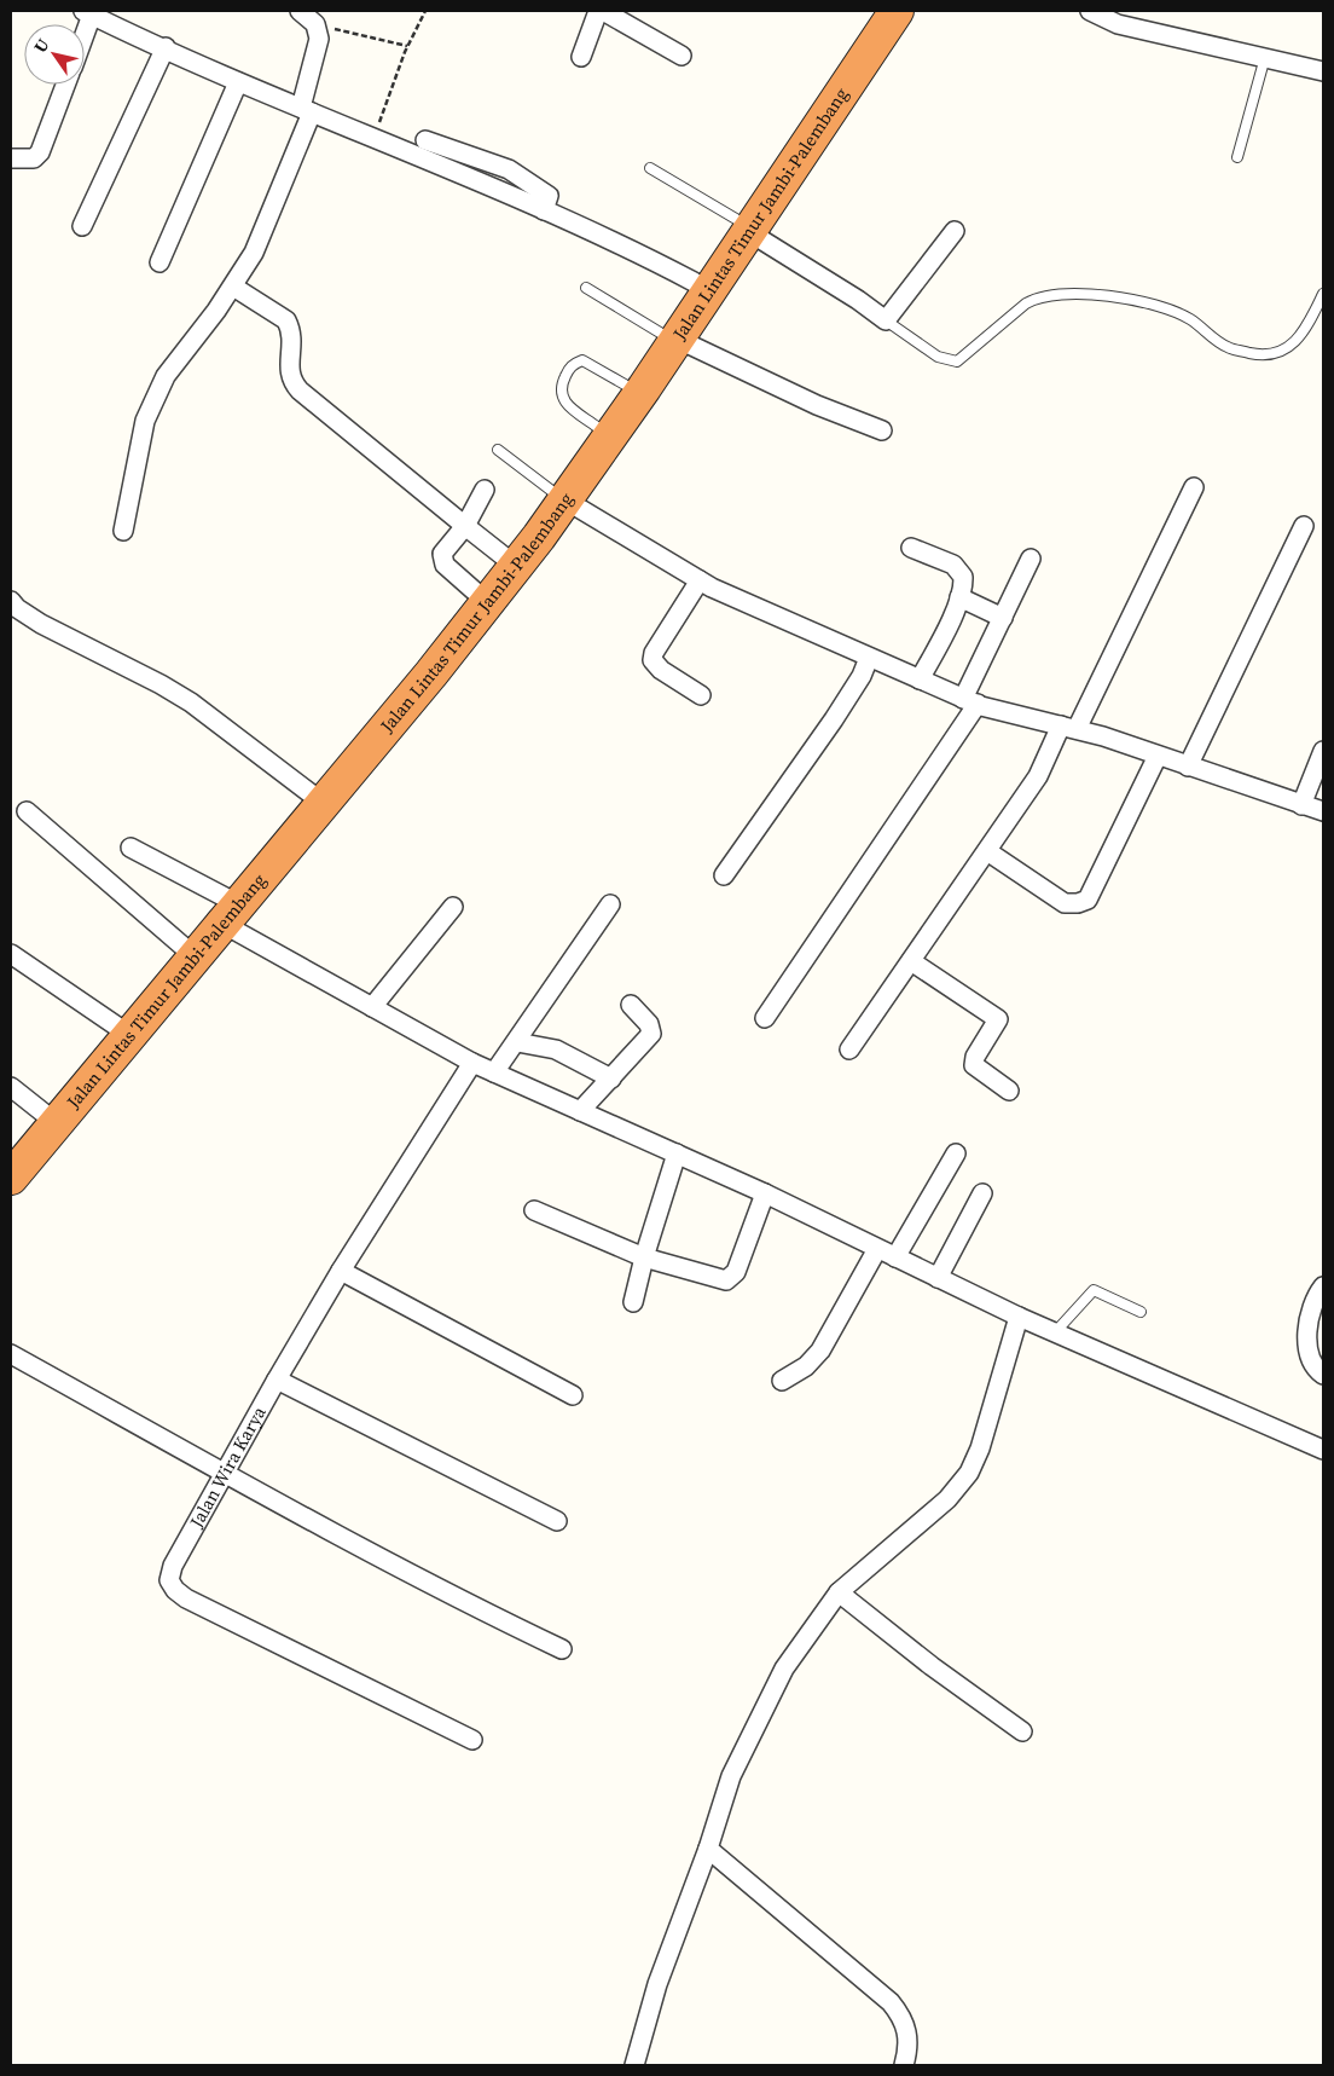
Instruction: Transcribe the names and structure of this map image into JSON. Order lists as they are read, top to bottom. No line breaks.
{"streets":{"highway":["Jalan Lintas Timur Jambi-Palembang"],"street":["Jalan Wira Karya"]},"north":"top left"}
